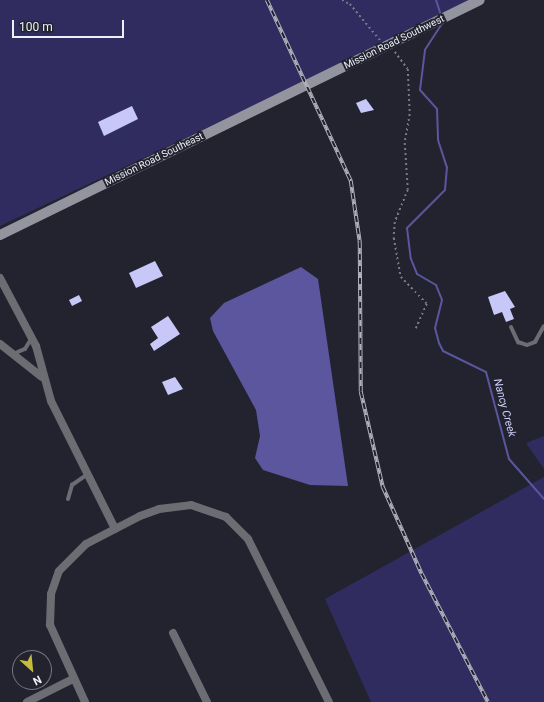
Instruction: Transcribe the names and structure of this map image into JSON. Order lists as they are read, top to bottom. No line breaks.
{"streets":{"main road":["Mission Road Southwest","Mission Road Southeast"]},"crossings":[["Mission Road Southwest","Mission Road Southeast"]],"water":["Nancy Creek"],"scale_bar":"100 m","north":"bottom right"}
